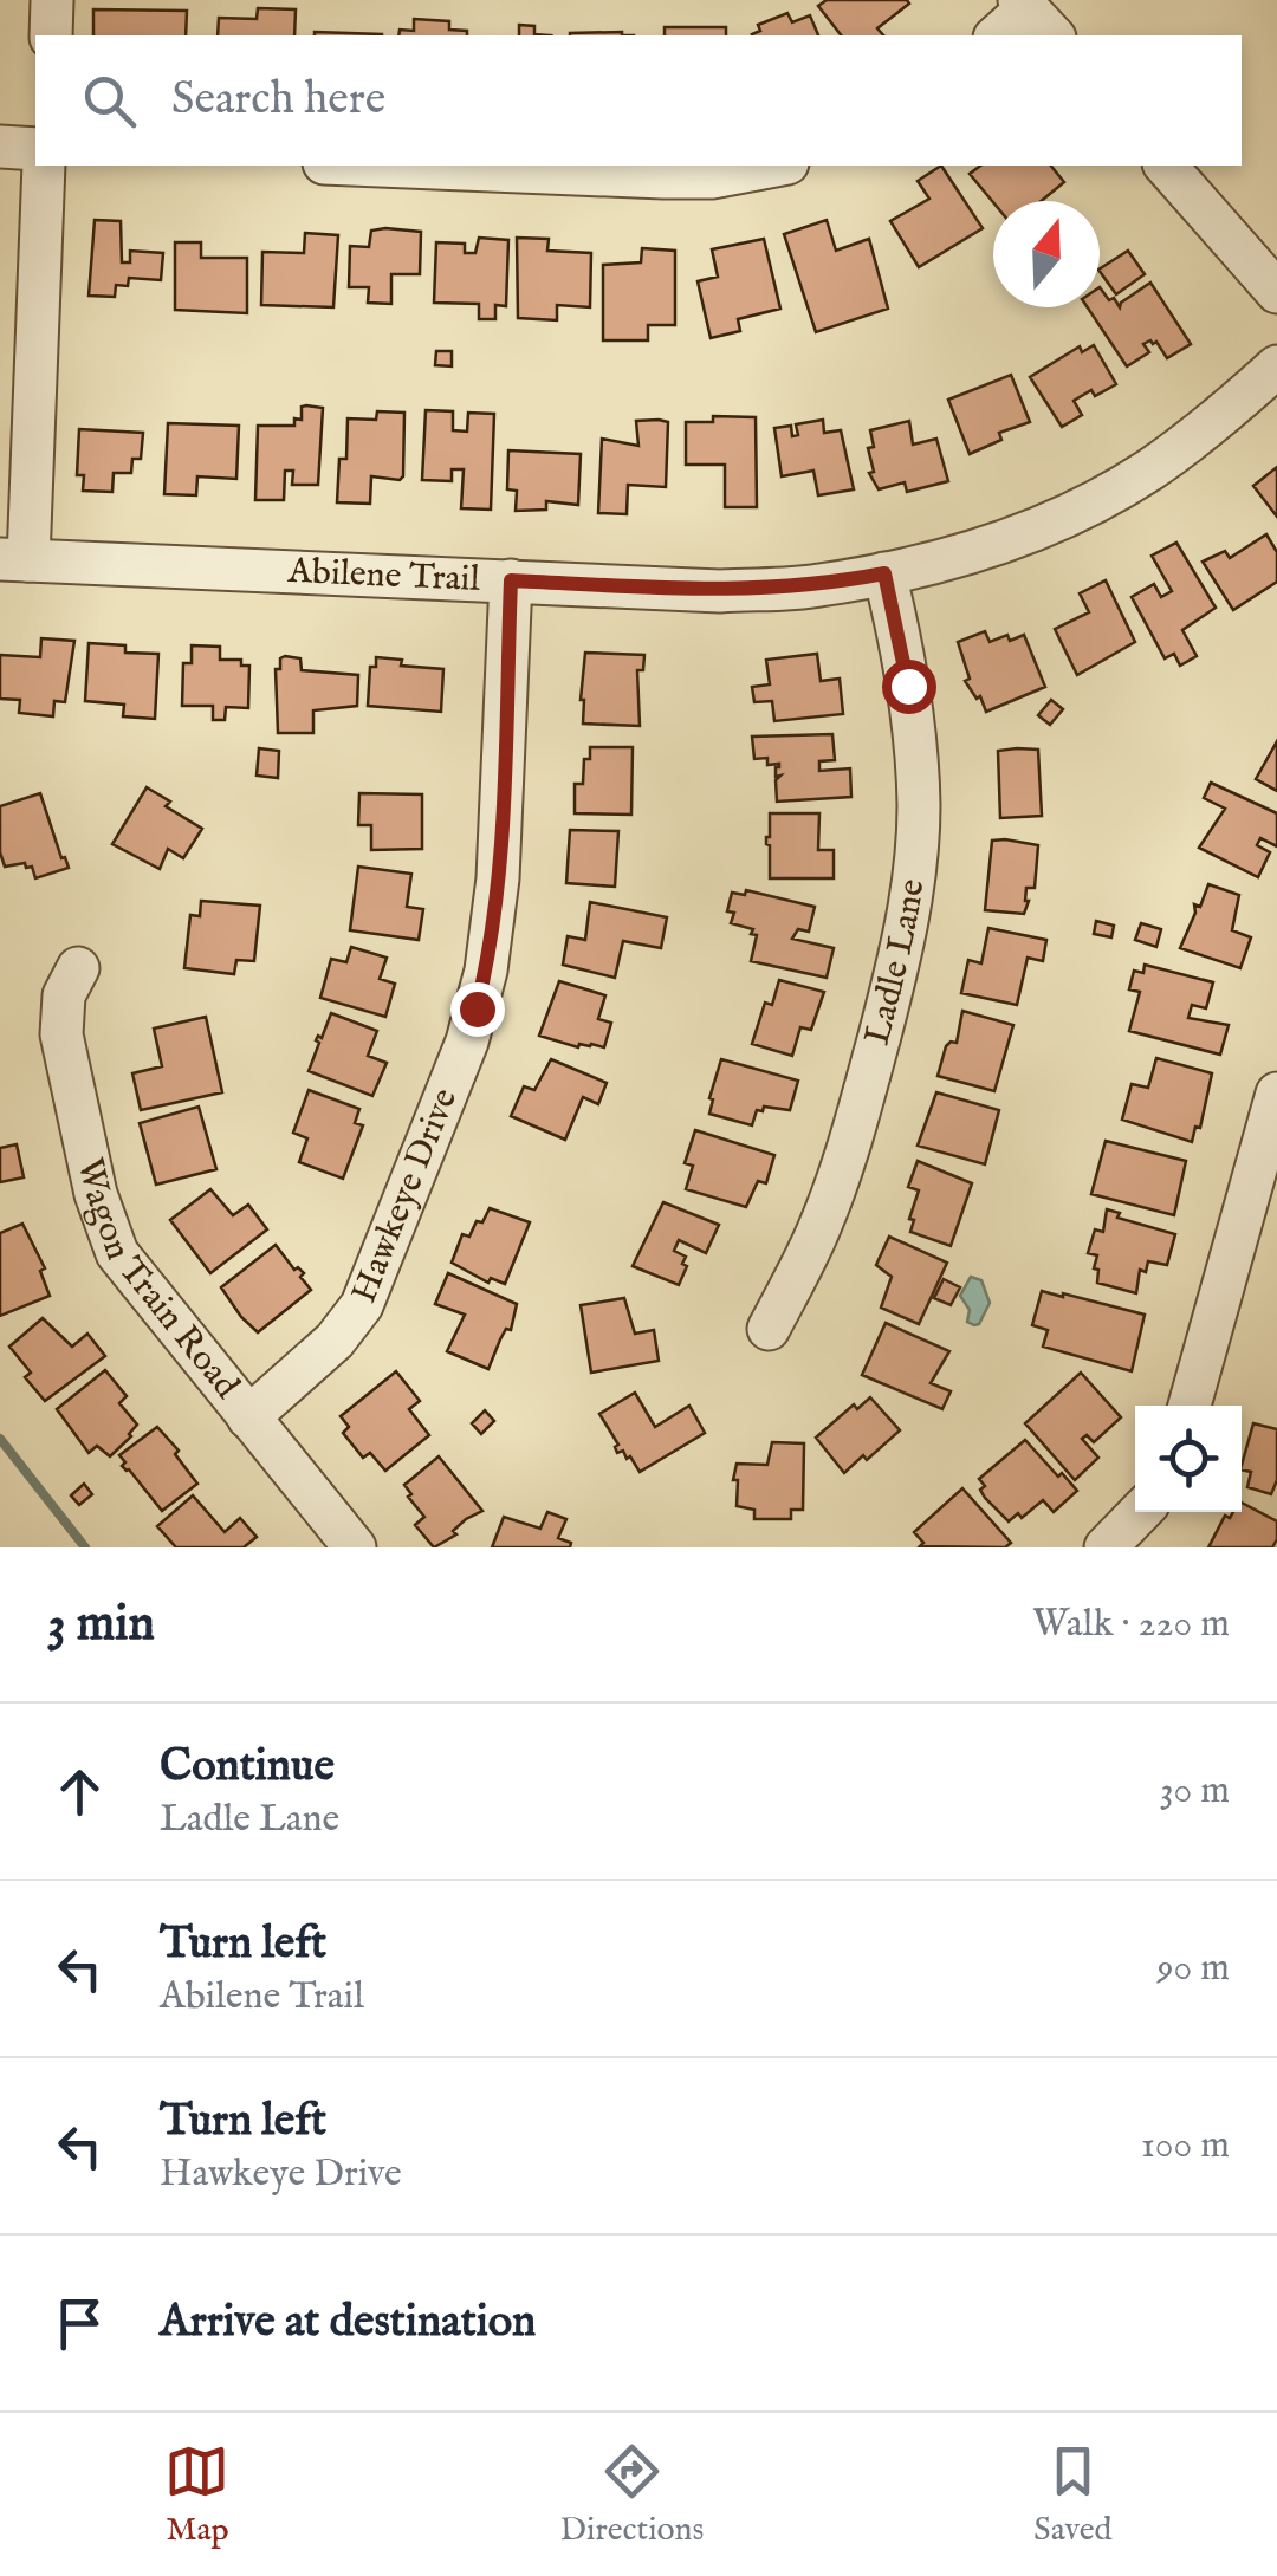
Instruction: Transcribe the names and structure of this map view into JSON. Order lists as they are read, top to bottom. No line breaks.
{"streets":{"street":["Abilene Trail","Ladle Lane","Hawkeye Drive","Wagon Train Road"]},"crossings":[["Abilene Trail","Ladle Lane"],["Abilene Trail","Hawkeye Drive"],["Hawkeye Drive","Wagon Train Road"]],"north":"top","page":{"search":"Search here","heading":["3 min","Walk · 220 m"],"list":[["Continue","Ladle Lane","30 m"],["Turn left","Abilene Trail","90 m"],["Turn left","Hawkeye Drive","100 m"],"Arrive at destination"],"nav":["Map","Directions","Saved"]}}
